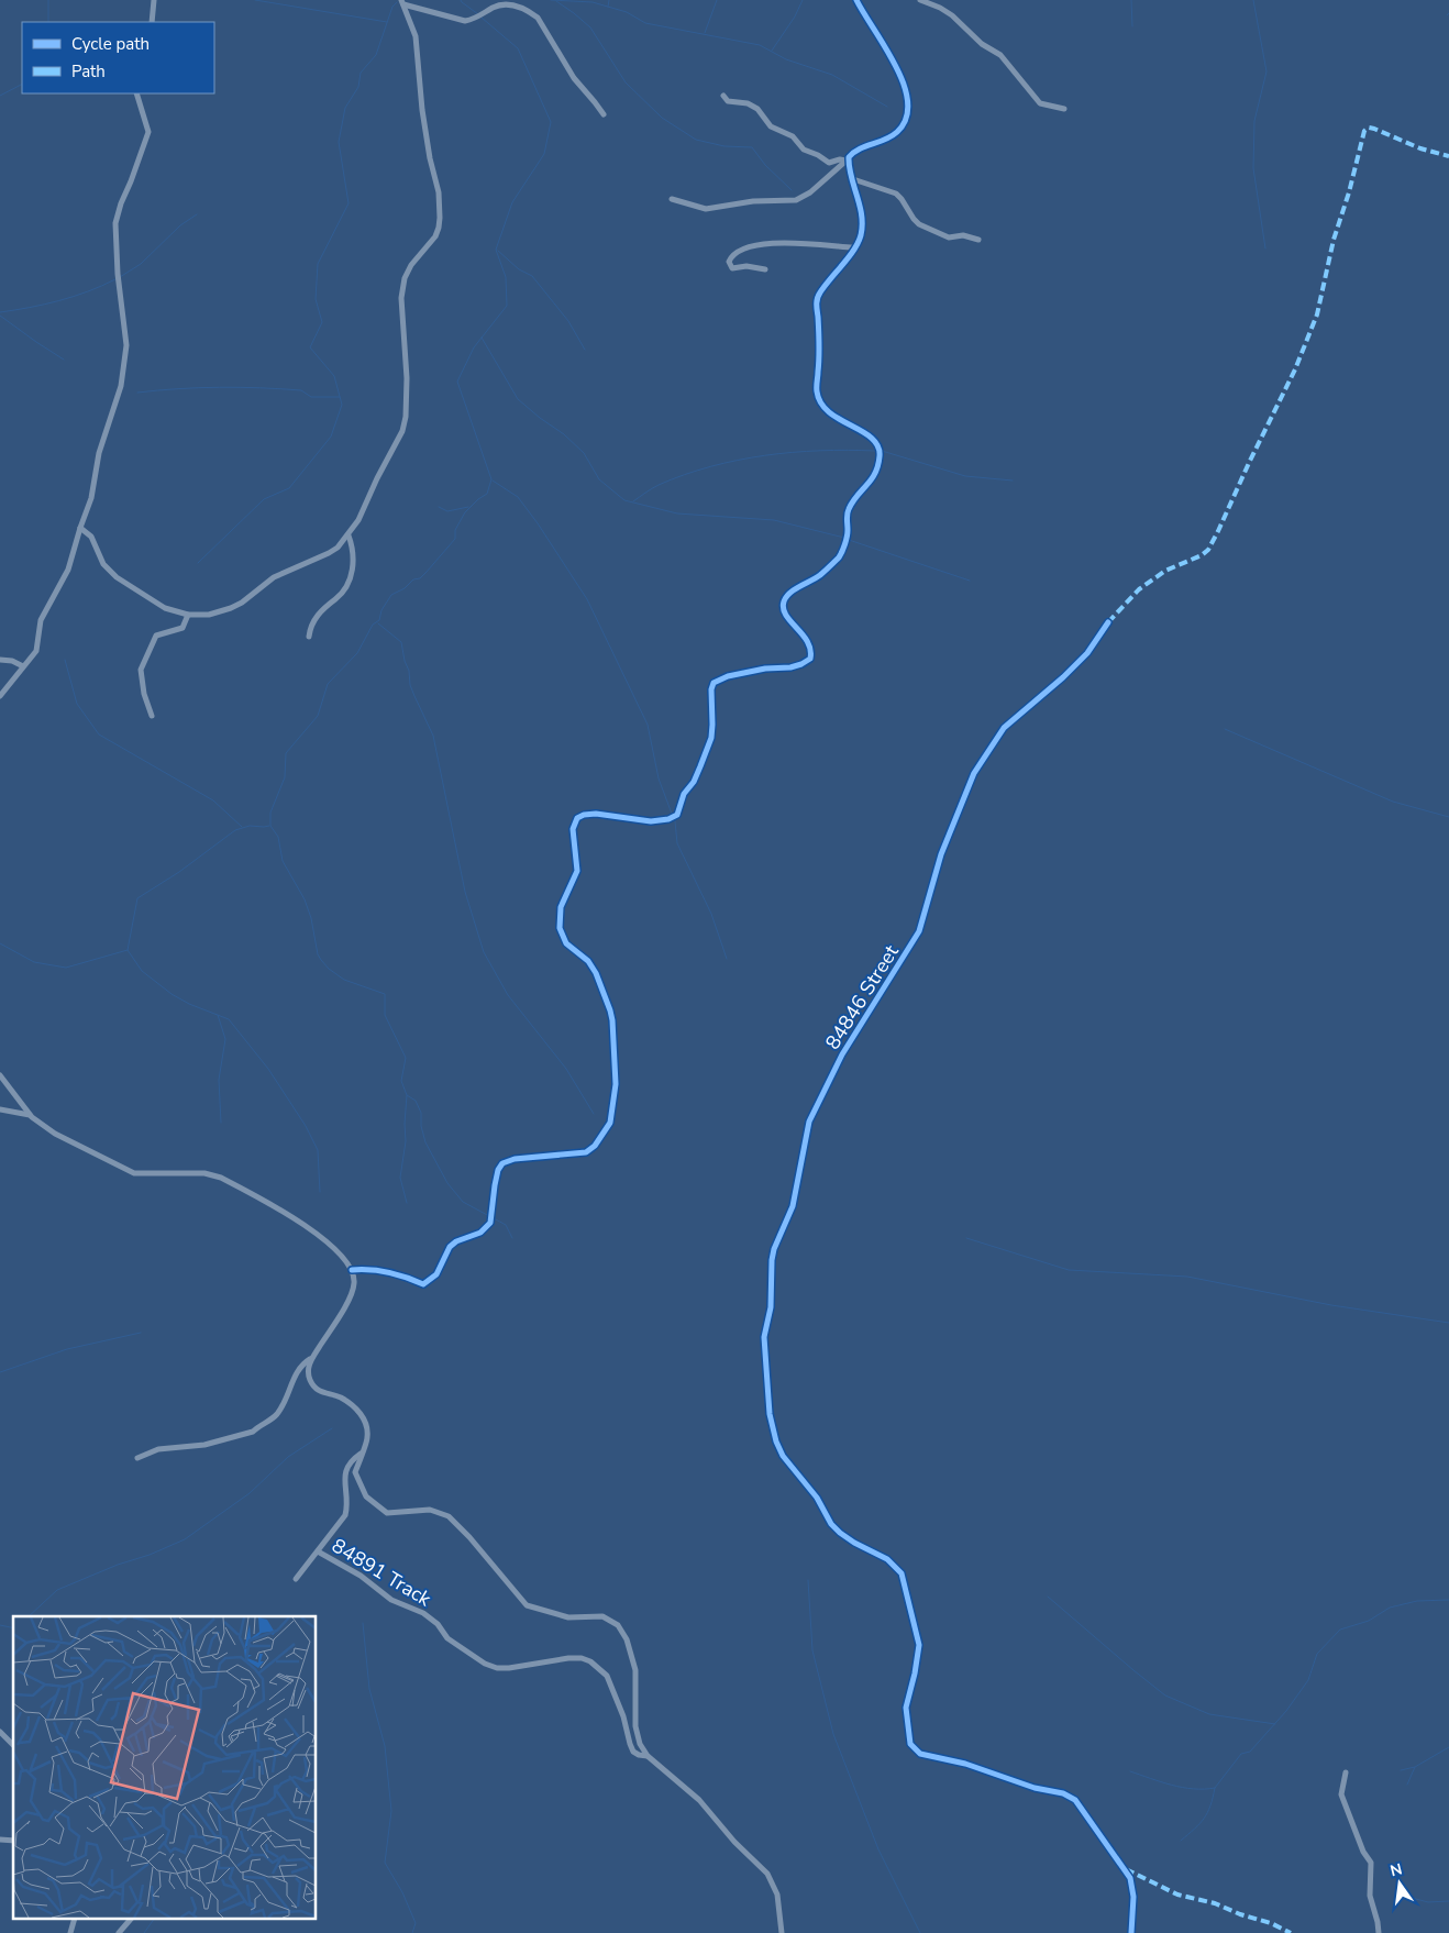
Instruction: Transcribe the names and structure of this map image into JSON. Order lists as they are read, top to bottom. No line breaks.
{"streets":{"street":["84846 Street","84891 Track"]},"legend":["Cycle path","Path"],"north":"top"}
